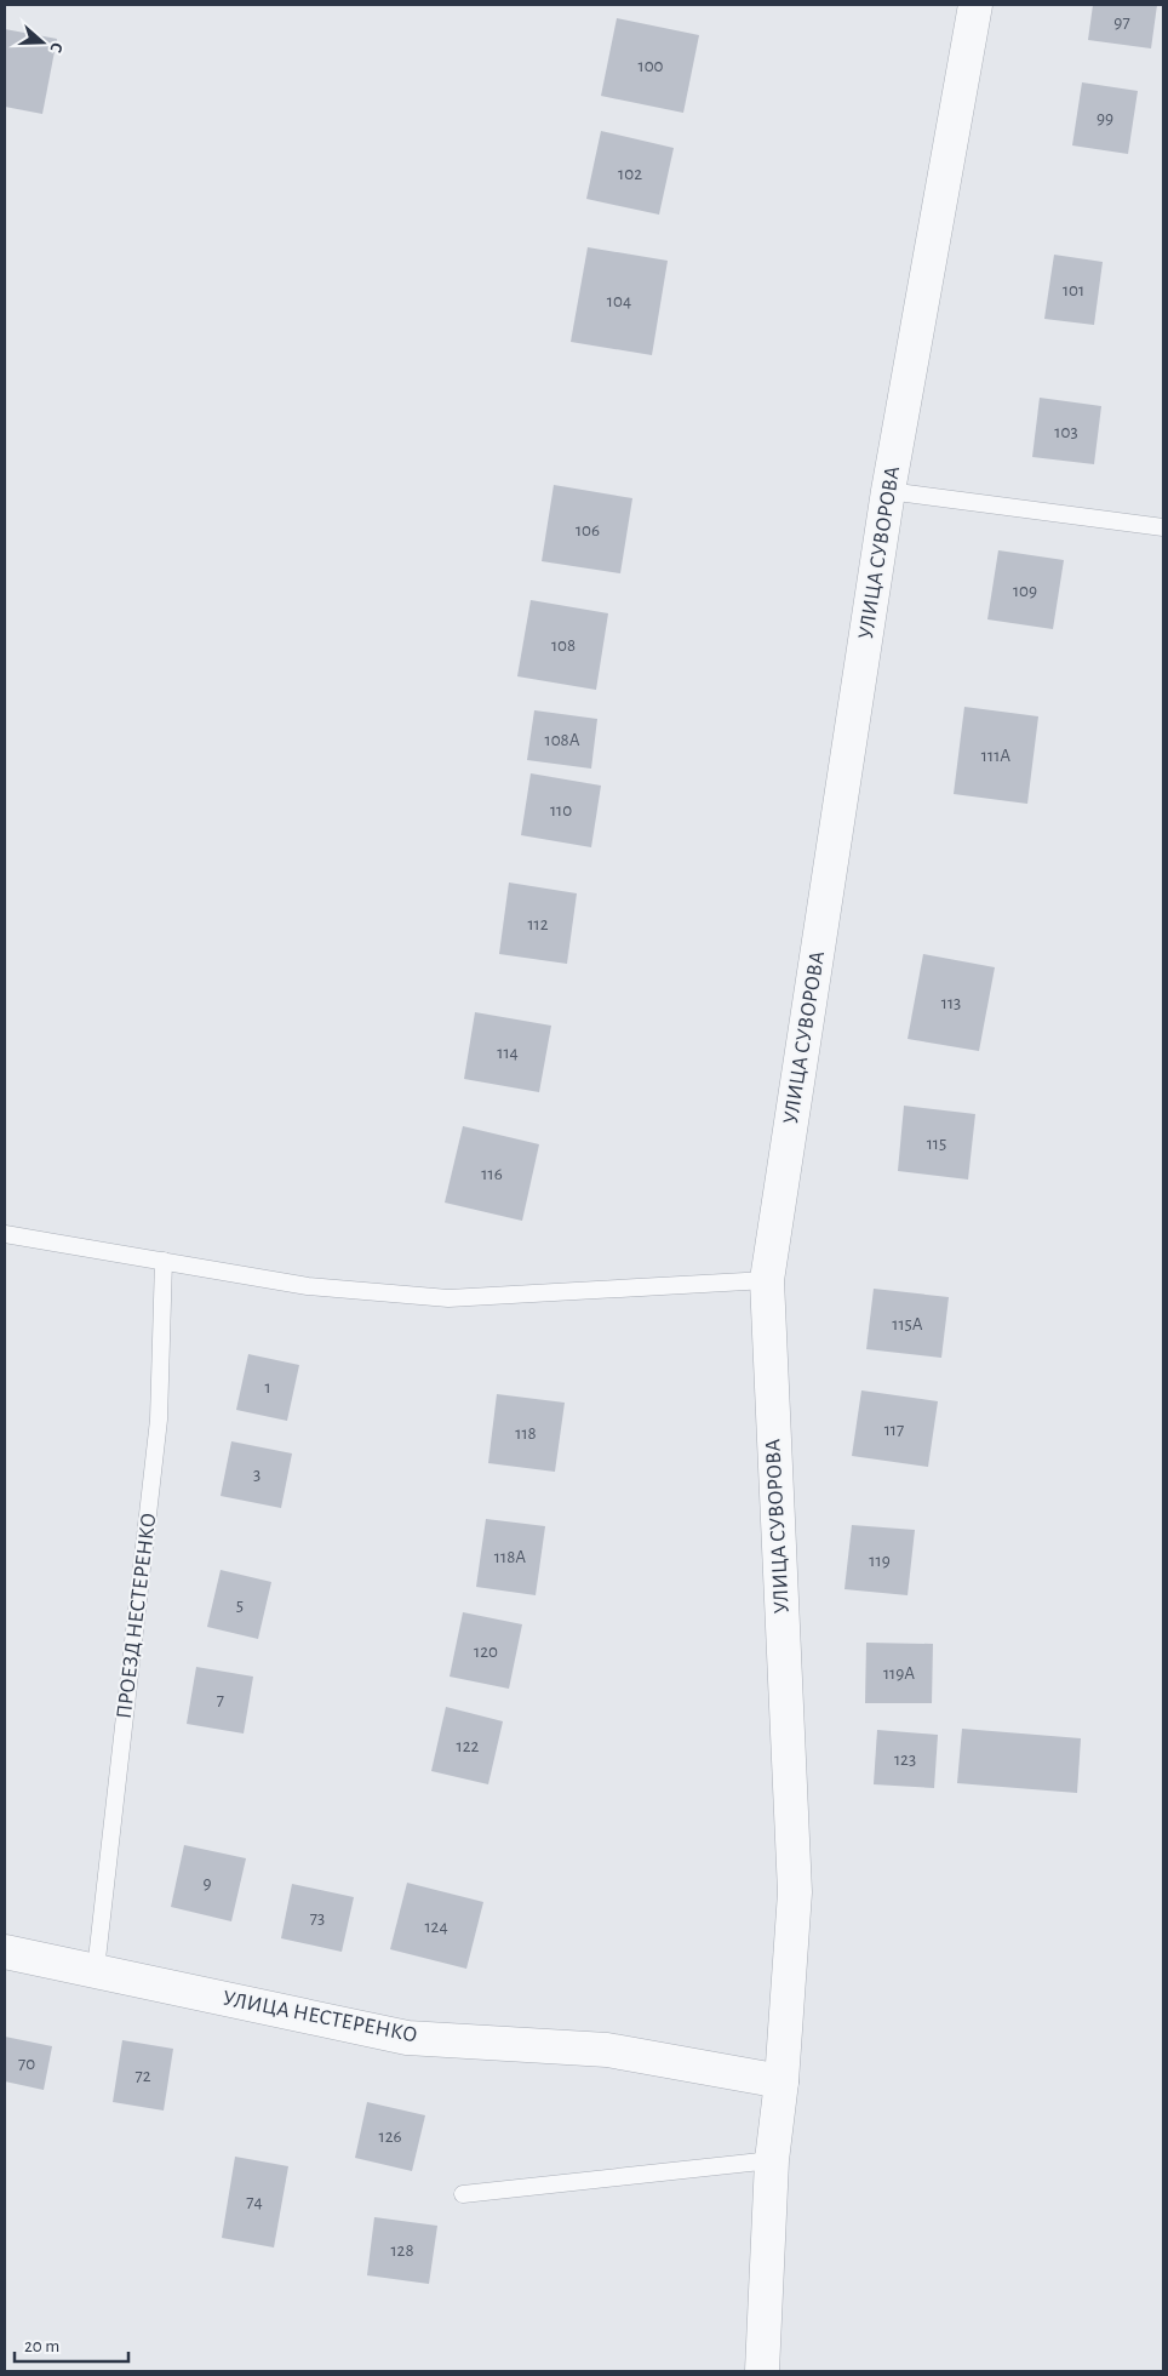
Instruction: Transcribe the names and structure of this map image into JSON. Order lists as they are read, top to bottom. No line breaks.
{"streets":{"street":["УЛИЦА СУВОРОВА","УЛИЦА НЕСТЕРЕНКО"],"lane":["ПРОЕЗД НЕСТЕРЕНКО"]},"crossings":[["УЛИЦА СУВОРОВА","УЛИЦА НЕСТЕРЕНКО"],["ПРОЕЗД НЕСТЕРЕНКО","УЛИЦА НЕСТЕРЕНКО"]],"house_numbers":["97","100","99","102","101","104","103","106","109","108","108А","111А","110","112","113","114","115","116","115А","1","117","118","3","118А","119","5","120","119А","7","122","123","9","73","124","70","72","126","74","128"],"scale_bar":"20 m","north":"right"}
